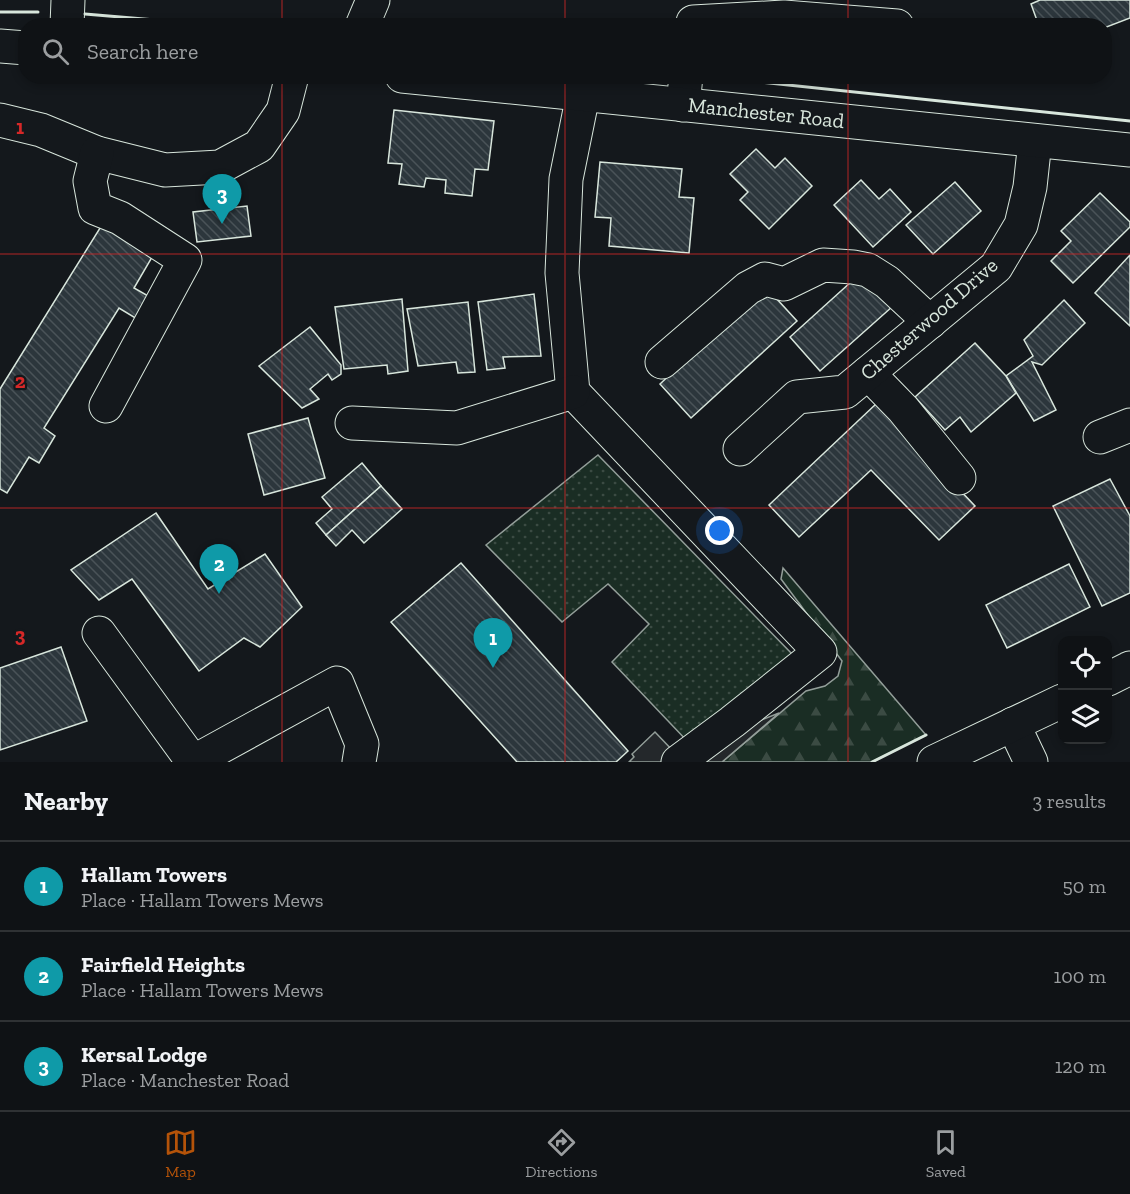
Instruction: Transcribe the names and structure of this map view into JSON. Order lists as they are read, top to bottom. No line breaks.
{"streets":{"main road":["Manchester Road","Chesterwood Drive"]},"crossings":[["Manchester Road","Chesterwood Drive"]],"page":{"search":"Search here","pins":["3","2","1"],"heading":["Nearby","3 results"],"list":[{"mark":"1","name":"Hallam Towers","note":"Place · Hallam Towers Mews","value":"50 m"},{"mark":"2","name":"Fairfield Heights","note":"Place · Hallam Towers Mews","value":"100 m"},{"mark":"3","name":"Kersal Lodge","note":"Place · Manchester Road","value":"120 m"}],"nav":["Map","Directions","Saved"]},"grid":{"rows":["1","2","3"]}}
